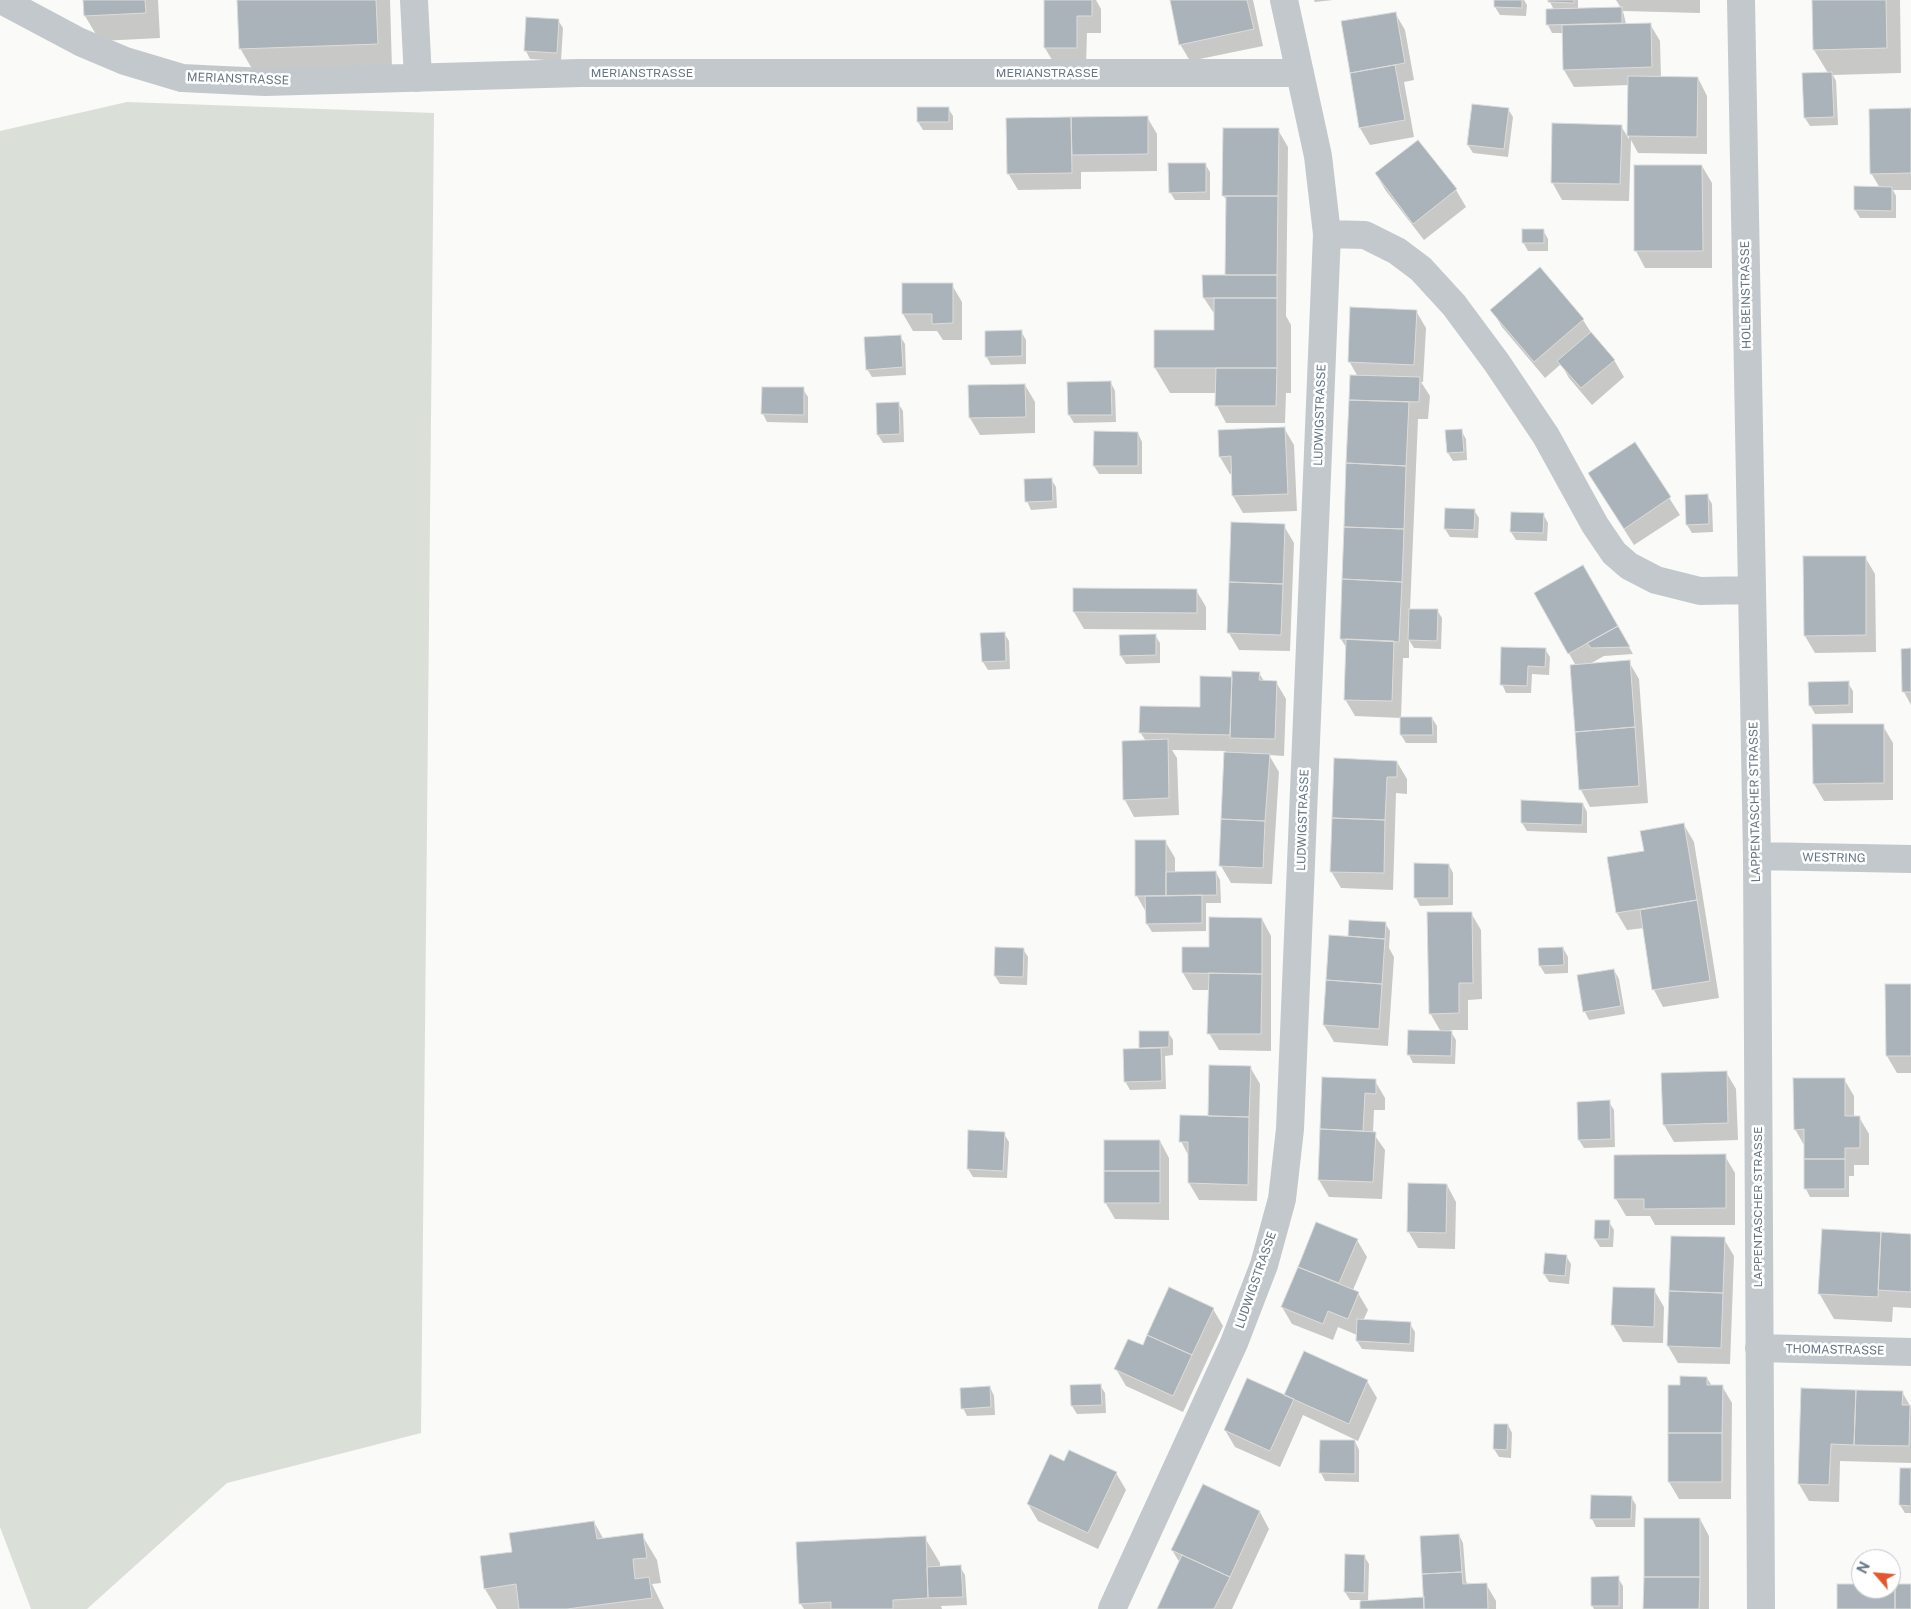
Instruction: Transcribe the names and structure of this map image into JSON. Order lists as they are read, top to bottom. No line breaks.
{"streets":{"street":["MERIANSTRASSE","HOLBEINSTRASSE","LUDWIGSTRASSE","LAPPENTASCHER STRASSE","WESTRING","THOMASTRASSE"]},"crossings":[["MERIANSTRASSE","LUDWIGSTRASSE"],["HOLBEINSTRASSE","LAPPENTASCHER STRASSE"],["LAPPENTASCHER STRASSE","WESTRING"],["LAPPENTASCHER STRASSE","THOMASTRASSE"]],"north":"top left"}
